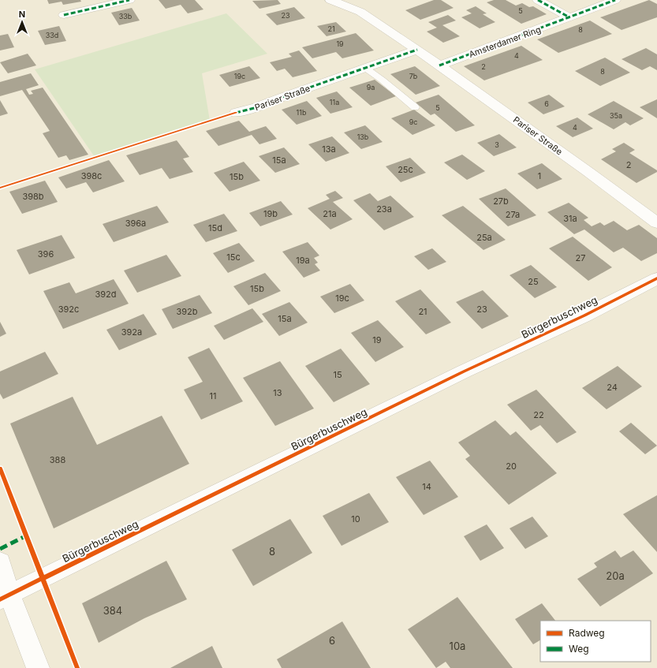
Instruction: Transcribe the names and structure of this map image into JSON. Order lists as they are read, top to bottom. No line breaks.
{"streets":{"street":["Amsterdamer Ring","Pariser Straße","Bürgerbuschweg"]},"crossings":[["Amsterdamer Ring","Pariser Straße"]],"house_numbers":["5","23","33b","21","8","33d","19","4","2","8","19c","7b","9a","11a","6","5","11b","35a","9c","4","13b","3","13a","15a","2","25c","398c","1","15b","398b","27b","23a","19b","21a","27a","31a","396a","15d","25a","396","15c","27","19a","25","15b","392d","19c","392c","23","392b","21","15a","392a","19","15","24","13","11","22","388","20","14","10","8","20a","384","6","10a"],"legend":["Radweg","Weg"],"north":"top"}
